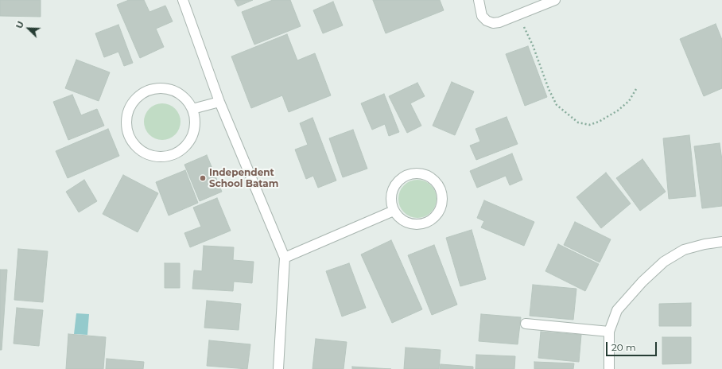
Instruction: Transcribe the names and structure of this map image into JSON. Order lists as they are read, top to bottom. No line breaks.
{"places":["Independent School Batam"],"scale_bar":"20 m","north":"top left"}
